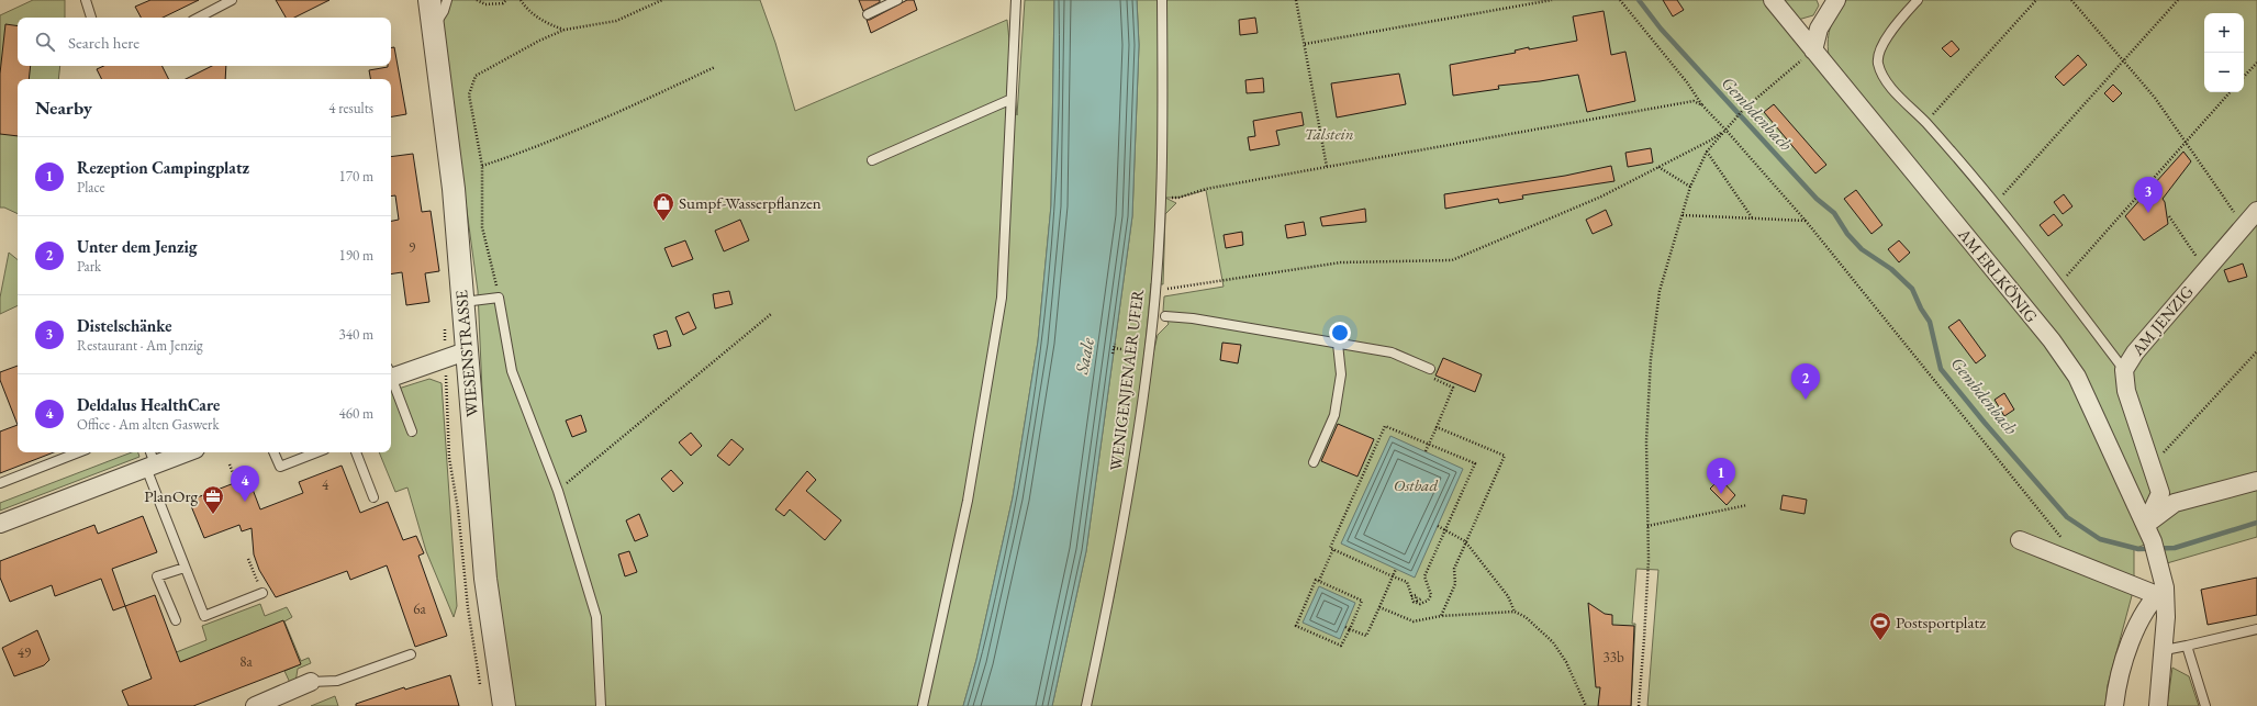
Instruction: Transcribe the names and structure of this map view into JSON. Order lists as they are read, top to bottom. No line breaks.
{"streets":{"street":["AM ERLKÖNIG","AM JENZIG","WIESENSTRASSE"],"lane":["WENIGENJENAER UFER"]},"crossings":[["AM ERLKÖNIG","AM JENZIG"]],"water":["Gembdenbach","Saale"],"parks":["Talstein","Ostbad"],"places":{"shop":["Sumpf-Wasserpflanzen"],"office":["PlanOrg"],"sports":["Postsportplatz"]},"house_numbers":["9","4","6a","49","33b","8a"],"page":{"map_buttons":["+","−"],"search":"Search here","heading":["Nearby","4 results"],"list":[{"mark":"1","name":"Rezeption Campingplatz","note":"Place","value":"170 m"},{"mark":"2","name":"Unter dem Jenzig","note":"Park","value":"190 m"},{"mark":"3","name":"Distelschänke","note":"Restaurant · Am Jenzig","value":"340 m"},{"mark":"4","name":"Deldalus HealthCare","note":"Office · Am alten Gaswerk","value":"460 m"}],"pins":["3","2","1","4"]}}
